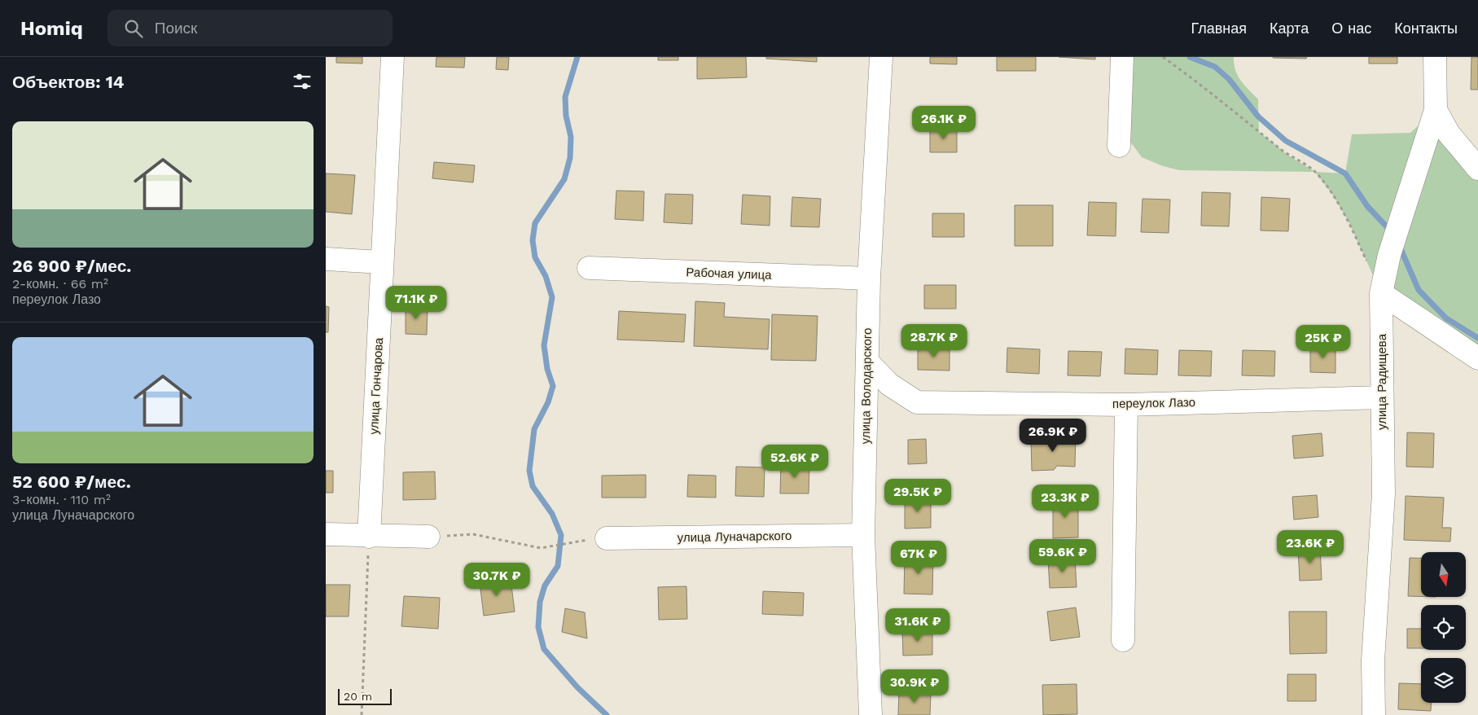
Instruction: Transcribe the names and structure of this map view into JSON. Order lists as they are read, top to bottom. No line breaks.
{"streets":{"street":["Рабочая улица","улица Радищева","улица Гончарова","улица Володарского","переулок Лазо","улица Луначарского"]},"crossings":[["Рабочая улица","улица Володарского"],["улица Радищева","переулок Лазо"],["улица Володарского","переулок Лазо"],["улица Володарского","улица Луначарского"]],"scale_bar":"20 m","north":"bottom","page":{"header":"Homiq","search":"Поиск","nav":["Главная","Карта","О нас","Контакты"],"heading":"Объектов: 14","list":[{"name":"26 900 ₽/мес.","note":"2-комн. · 66 m² · переулок Лазо"},{"name":"52 600 ₽/мес.","note":"3-комн. · 110 m² · улица Луначарского"}],"price":["26.1K ₽","71.1K ₽","28.7K ₽","25K ₽","26.9K ₽","52.6K ₽","29.5K ₽","23.3K ₽","23.6K ₽","59.6K ₽","67K ₽","30.7K ₽","31.6K ₽","30.9K ₽"],"scale":"20 m"}}
